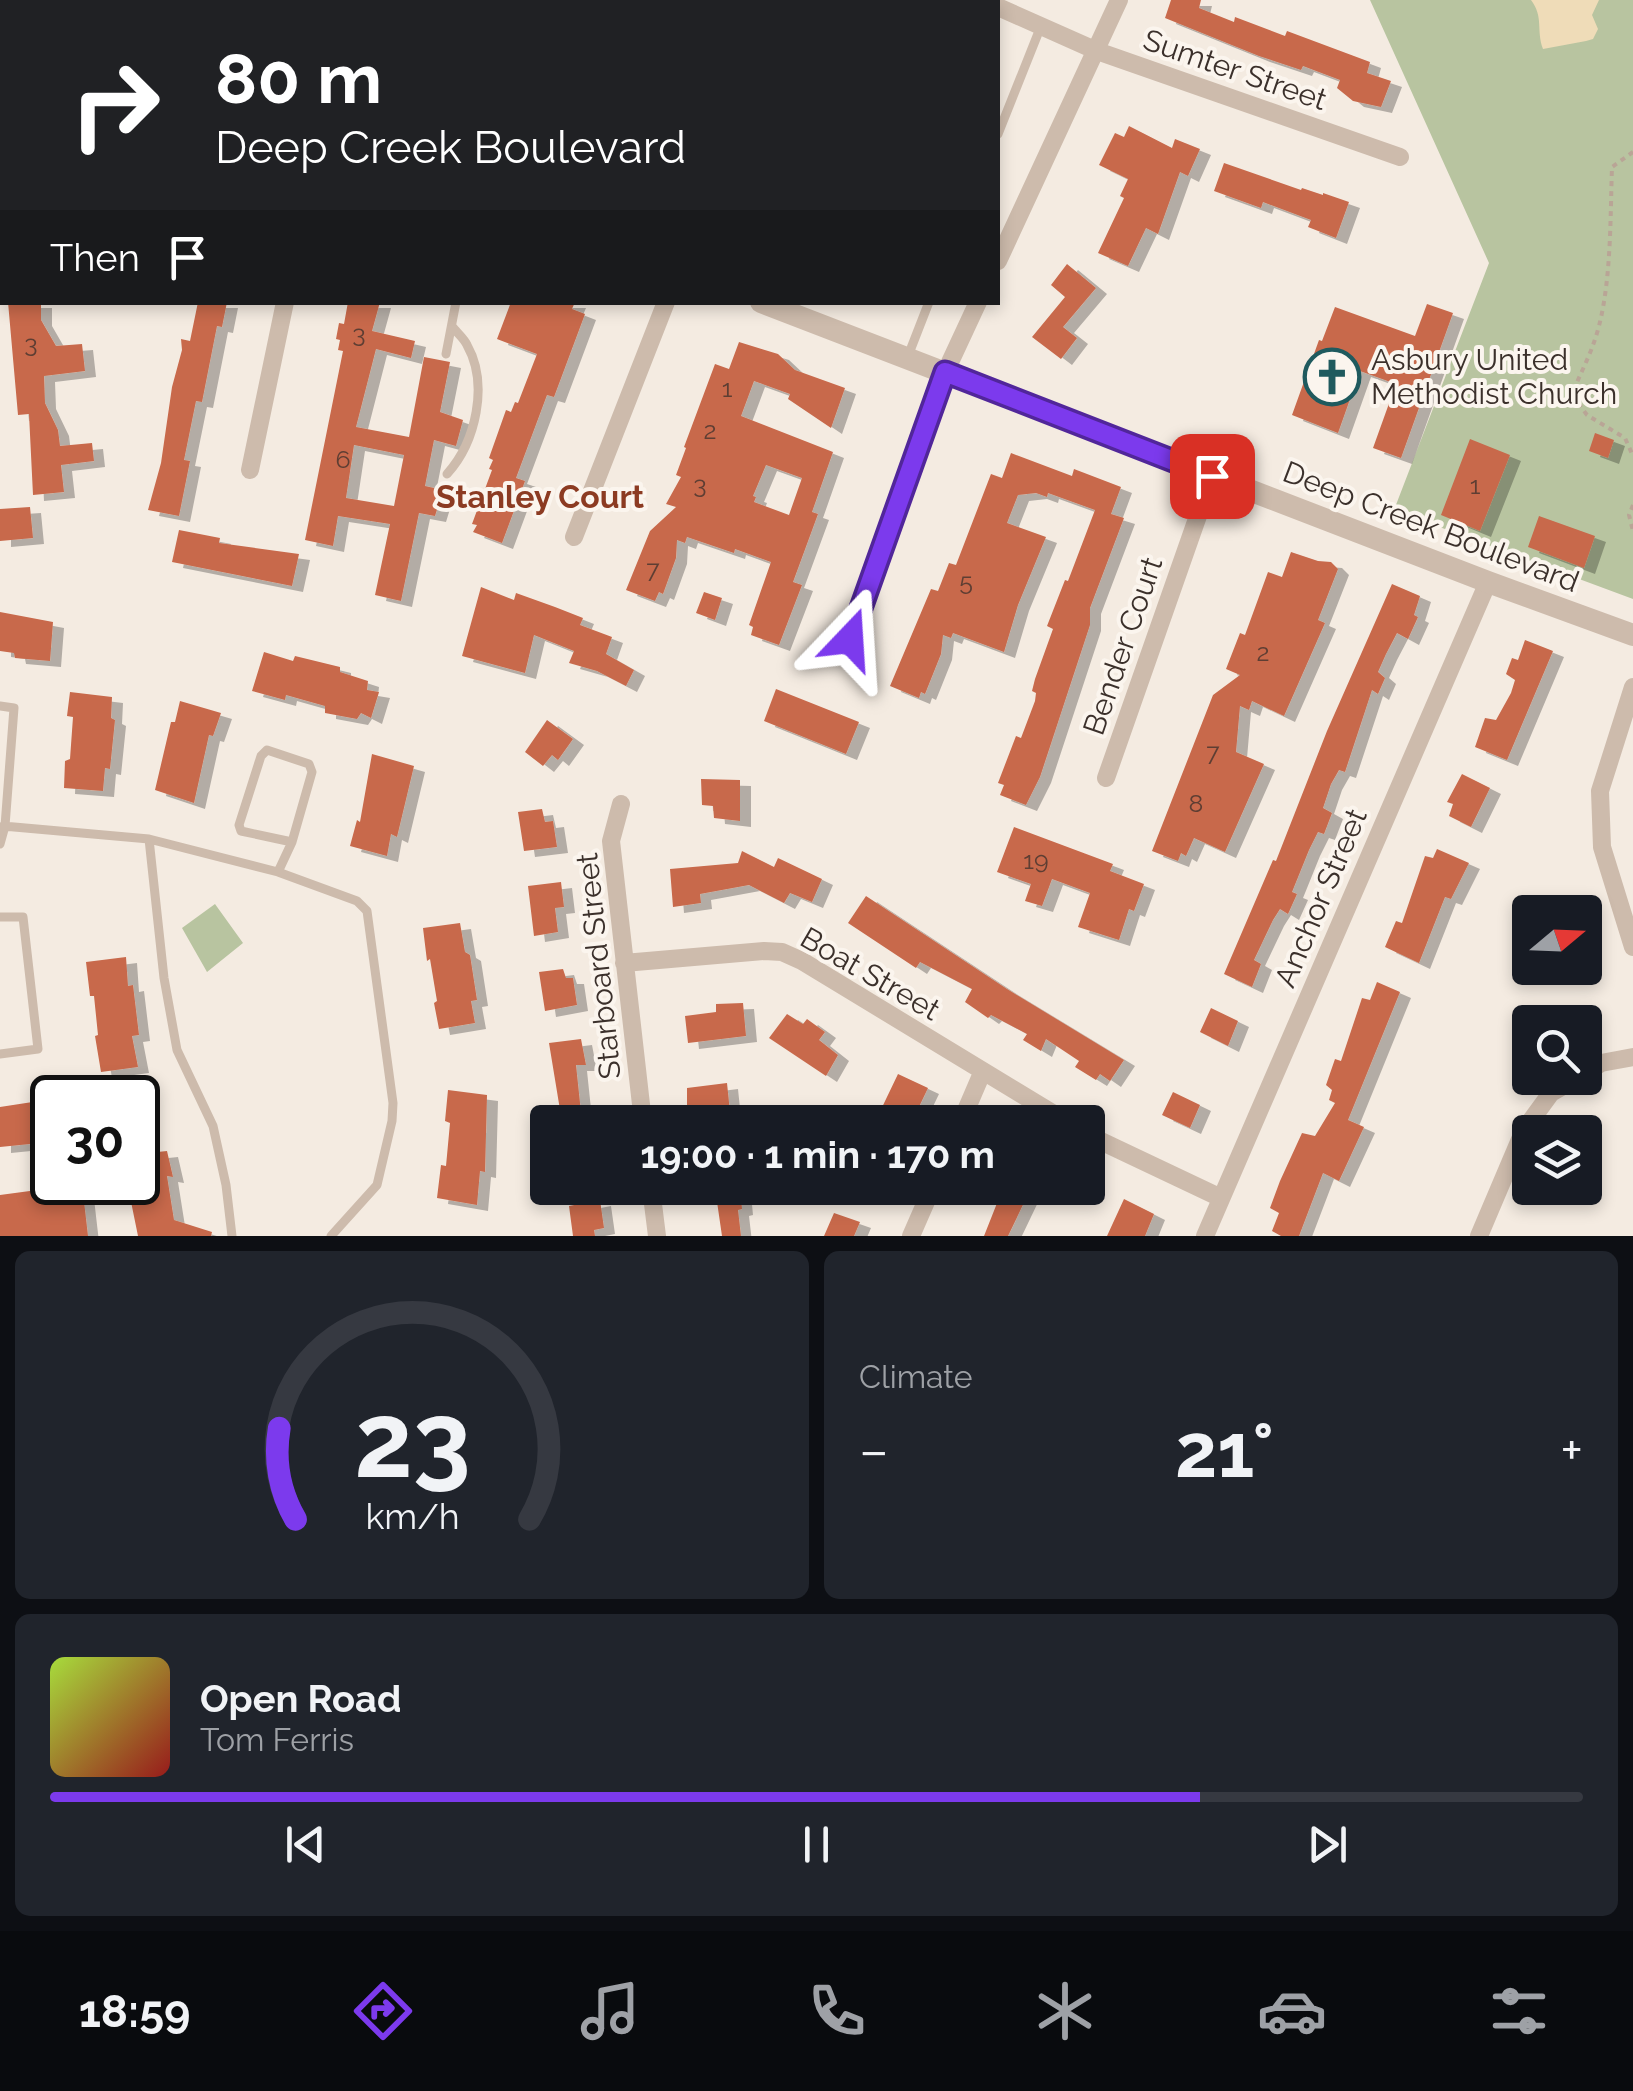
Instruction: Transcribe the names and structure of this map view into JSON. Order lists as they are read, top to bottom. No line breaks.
{"streets":{"street":["Sumter Street","Deep Creek Boulevard","Bender Court","Anchor Street","Starboard Street","Boat Street"]},"crossings":[["Deep Creek Boulevard","Bender Court"],["Deep Creek Boulevard","Anchor Street"],["Starboard Street","Boat Street"]],"districts":["Stanley Court"],"places":{"church":["Asbury United Methodist Church"]},"house_numbers":["3","3","1","2","6","3","1","7","5","2","7","8","19"],"north":"right","page":{"turn":["80 m","Deep Creek Boulevard"],"then":"Then","limit":"30","trip":"19:00 · 1 min · 170 m","tile":"Climate","heat":["−","21°","+"],"song":["Open Road","Tom Ferris"],"tabs":"18:59","gauge":["23","km/h"]}}
